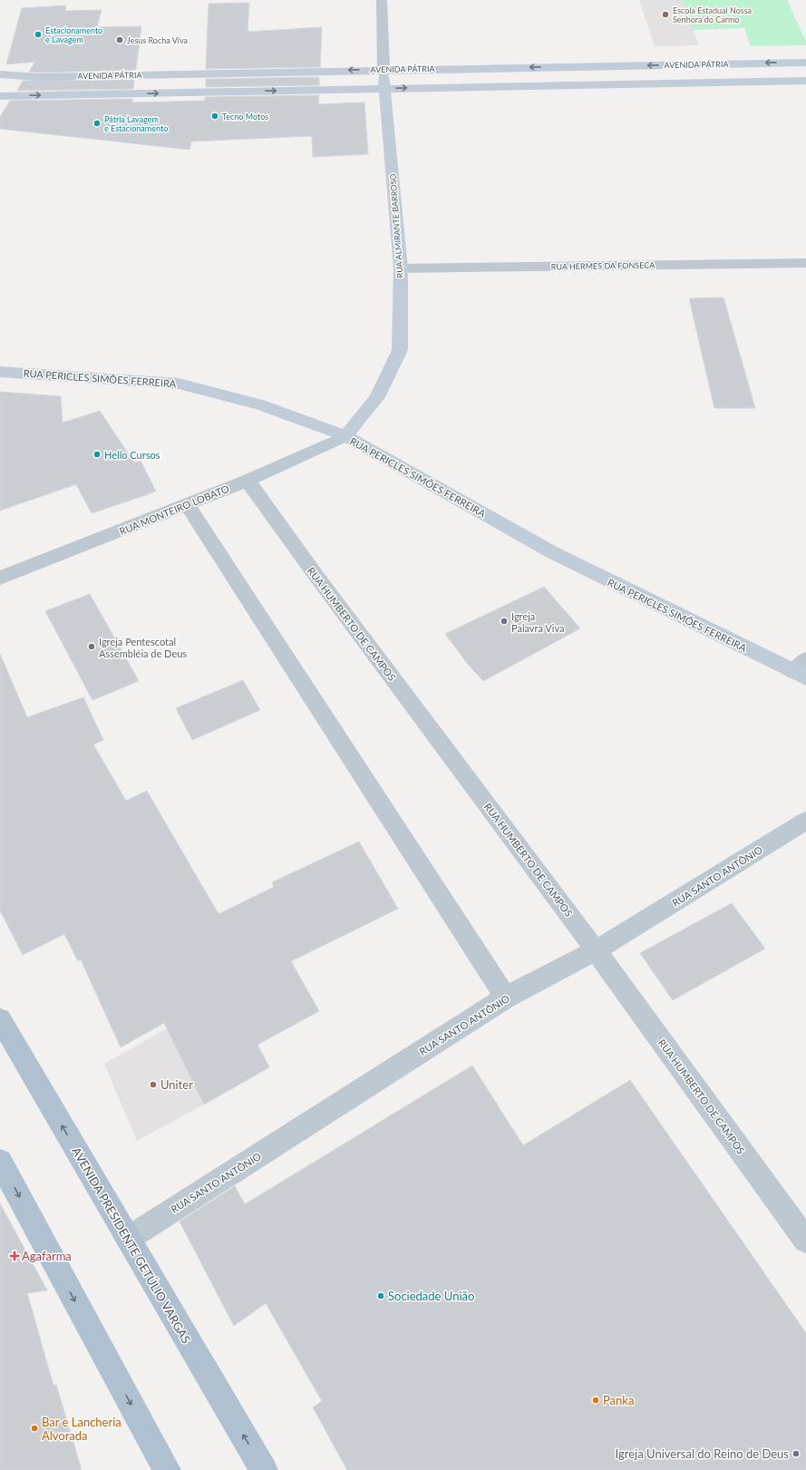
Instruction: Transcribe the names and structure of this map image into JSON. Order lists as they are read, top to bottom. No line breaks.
{"streets":{"main road":["AVENIDA PRESIDENTE GETÚLIO VARGAS"],"street":["AVENIDA PÁTRIA","RUA ALMIRANTE BARROSO","RUA HERMES DA FONSECA","RUA PERICLES SIMÕES FERREIRA","RUA MONTEIRO LOBATO","RUA HUMBERTO DE CAMPOS","RUA SANTO ANTÔNIO"]},"crossings":[["AVENIDA PÁTRIA","RUA ALMIRANTE BARROSO"],["RUA ALMIRANTE BARROSO","RUA HERMES DA FONSECA"],["RUA ALMIRANTE BARROSO","RUA PERICLES SIMÕES FERREIRA"],["RUA ALMIRANTE BARROSO","RUA MONTEIRO LOBATO"],["RUA PERICLES SIMÕES FERREIRA","RUA MONTEIRO LOBATO"],["RUA MONTEIRO LOBATO","RUA HUMBERTO DE CAMPOS"],["RUA HUMBERTO DE CAMPOS","RUA SANTO ANTÔNIO"],["RUA SANTO ANTÔNIO","AVENIDA PRESIDENTE GETÚLIO VARGAS"]],"places":{"other":["Escola Estadual Nossa Senhora do Carmo","Estacionamento e Lavagem","Jesus Rocha Viva","Tecno Motos","Pátria Lavagem e Estacionamento","Hello Cursos","Igreja Palavra Viva","Igreja Pentescotal Assembléia de Deus","Uniter","Sociedade União","Panka","Bar e Lancheria Alvorada","Igreja Universal do Reino de Deus"],"health":["Agafarma"]}}
